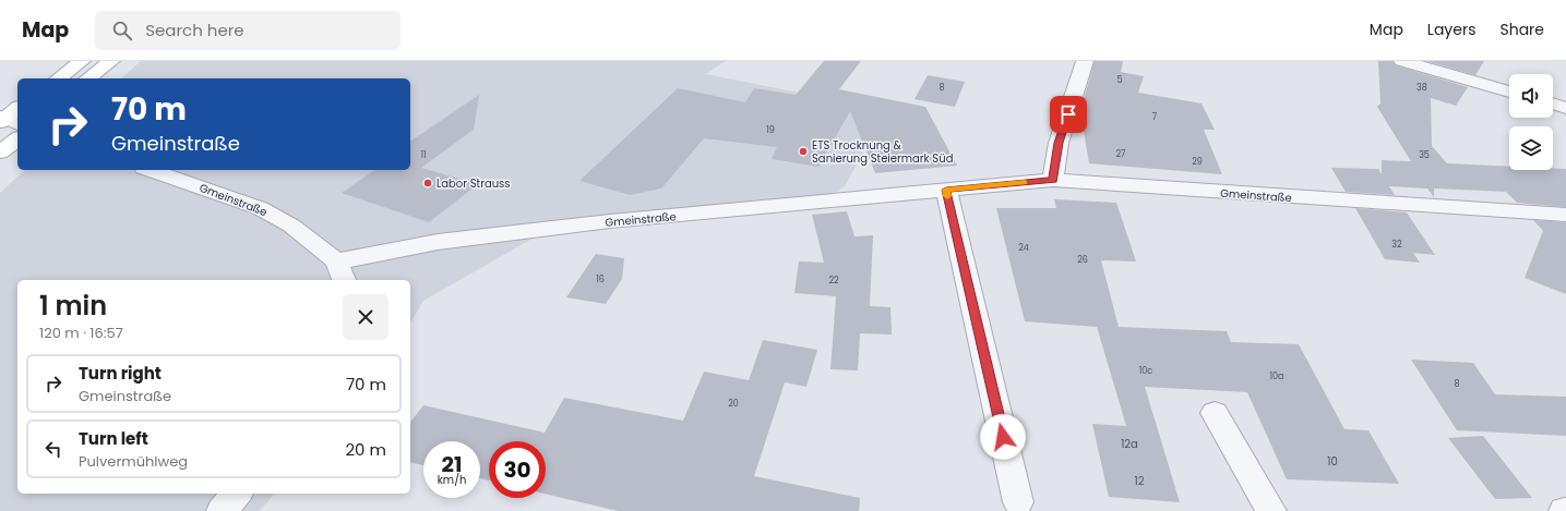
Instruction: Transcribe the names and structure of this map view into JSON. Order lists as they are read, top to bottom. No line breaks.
{"streets":{"street":["Gmeinstraße"]},"places":["ETS Trocknung & Sanierung Steiermark Süd","Labor Strauss"],"house_numbers":["5","8","38","7","19","27","11","35","29","32","24","26","16","22","10c","10a","8","20","12a","10","12"],"page":{"header":"Map","search":"Search here","nav":["Map","Layers","Share"],"turn":["70 m","Gmeinstraße"],"heading":["1 min","120 m · 16:57"],"list":[{"name":"Turn right","note":"Gmeinstraße","value":"70 m"},{"name":"Turn left","note":"Pulvermühlweg","value":"20 m"}],"speed":"21 km/h","limit":"30"}}
